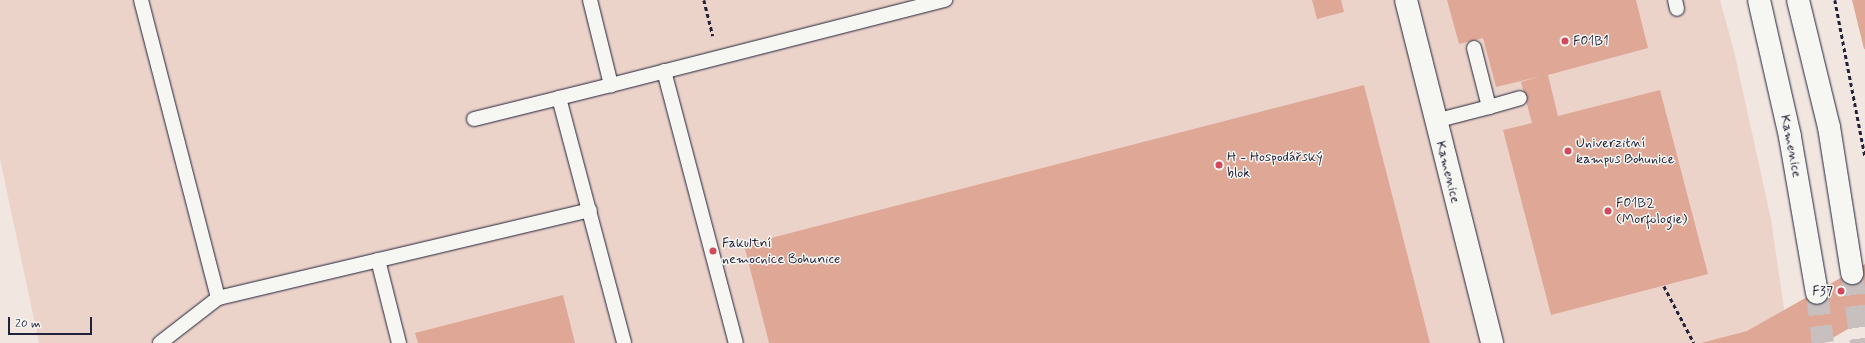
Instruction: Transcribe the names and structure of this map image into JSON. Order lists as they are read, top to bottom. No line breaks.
{"streets":{"street":["Kamenice"]},"places":["F01B1","Univerzitní kampus Bohunice","H - Hospodářský blok","F01B2 (Morfologie)","Fakultní nemocnice Bohunice","F37"],"scale_bar":"20 m"}
